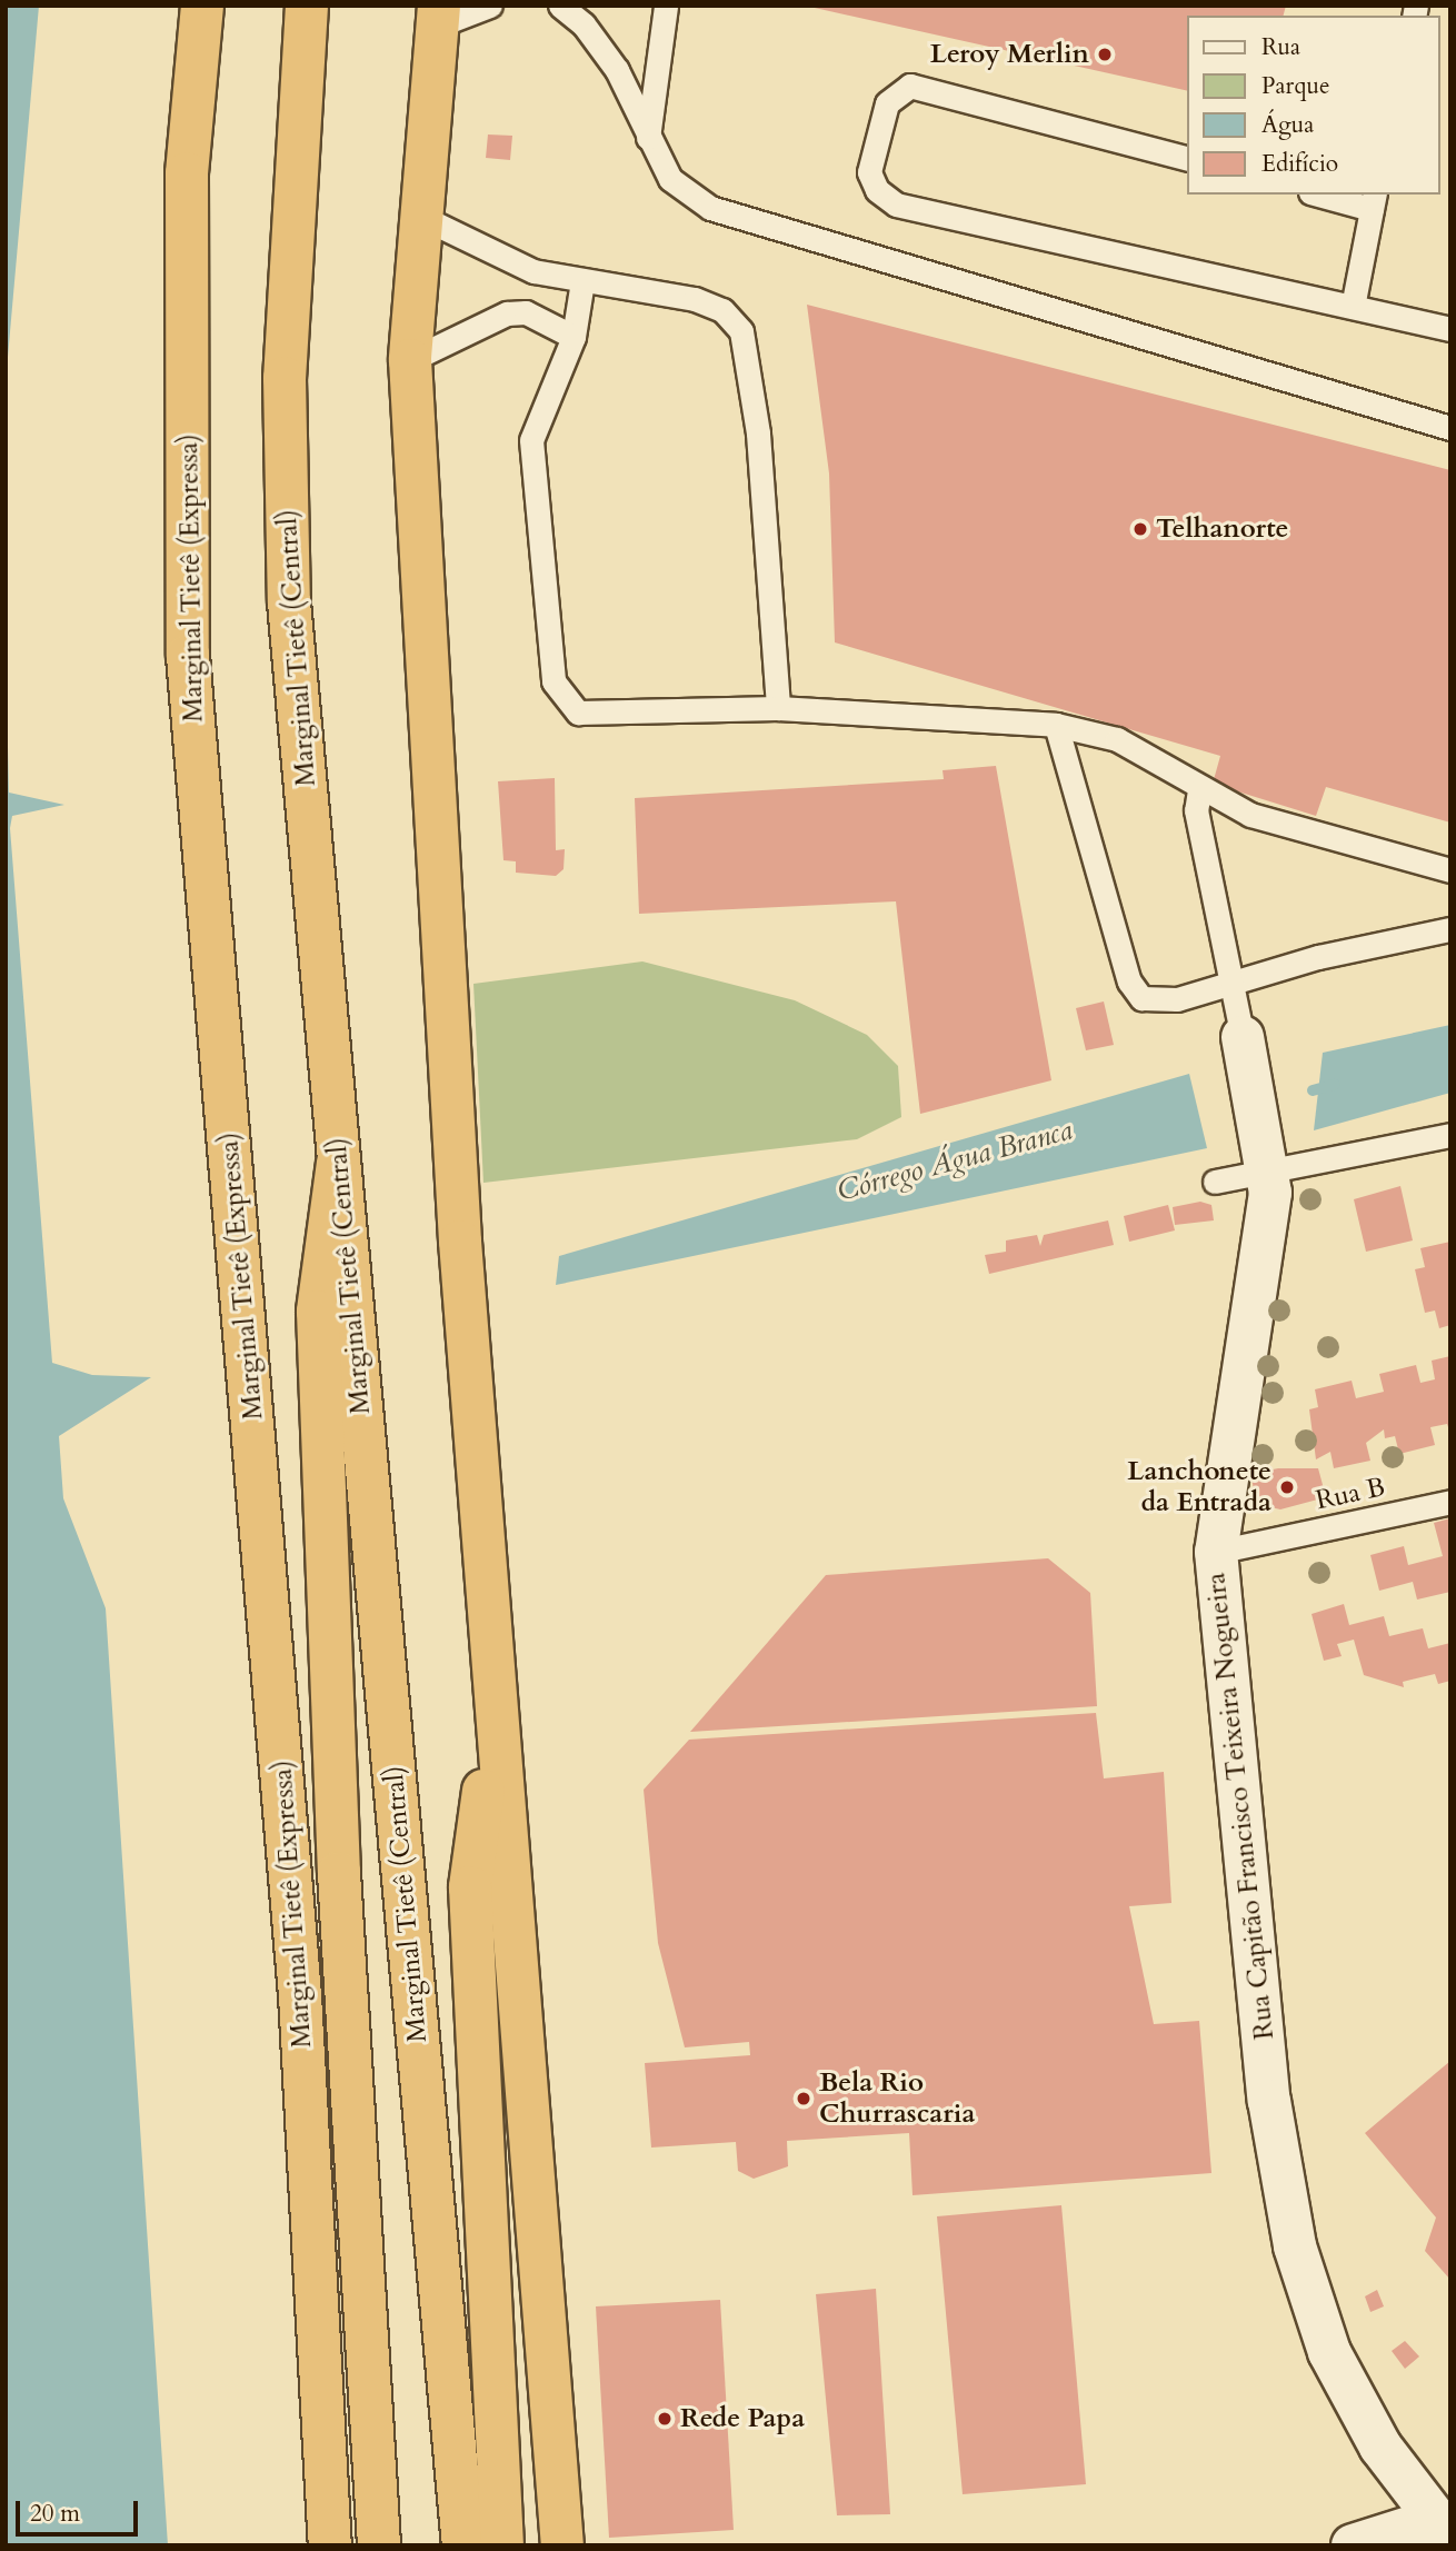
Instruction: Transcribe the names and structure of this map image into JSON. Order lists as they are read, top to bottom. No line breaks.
{"streets":{"highway":["Marginal Tietê (Expressa)","Marginal Tietê (Central)"],"street":["Rua Capitão Francisco Teixeira Nogueira"],"lane":["Rua B"]},"crossings":[["Rua B","Rua Capitão Francisco Teixeira Nogueira"]],"water":["Córrego Água Branca"],"places":["Leroy Merlin","Telhanorte","Lanchonete da Entrada","Bela Rio Churrascaria","Rede Papa"],"legend":["Rua","Parque","Água","Edifício"],"scale_bar":"20 m"}
